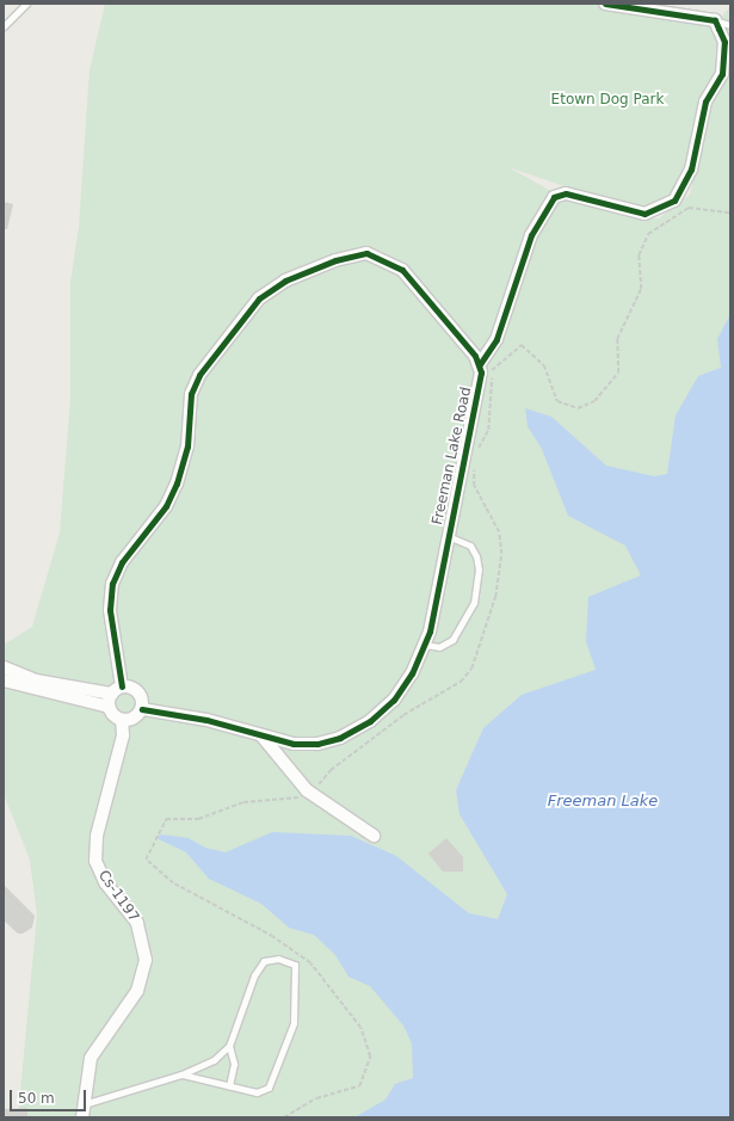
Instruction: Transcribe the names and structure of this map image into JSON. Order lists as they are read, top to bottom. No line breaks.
{"streets":{"street":["Freeman Lake Road","Cs-1197"]},"crossings":[["Freeman Lake Road","Cs-1197"]],"water":["Freeman Lake"],"parks":["Etown Dog Park"],"scale_bar":"50 m"}
